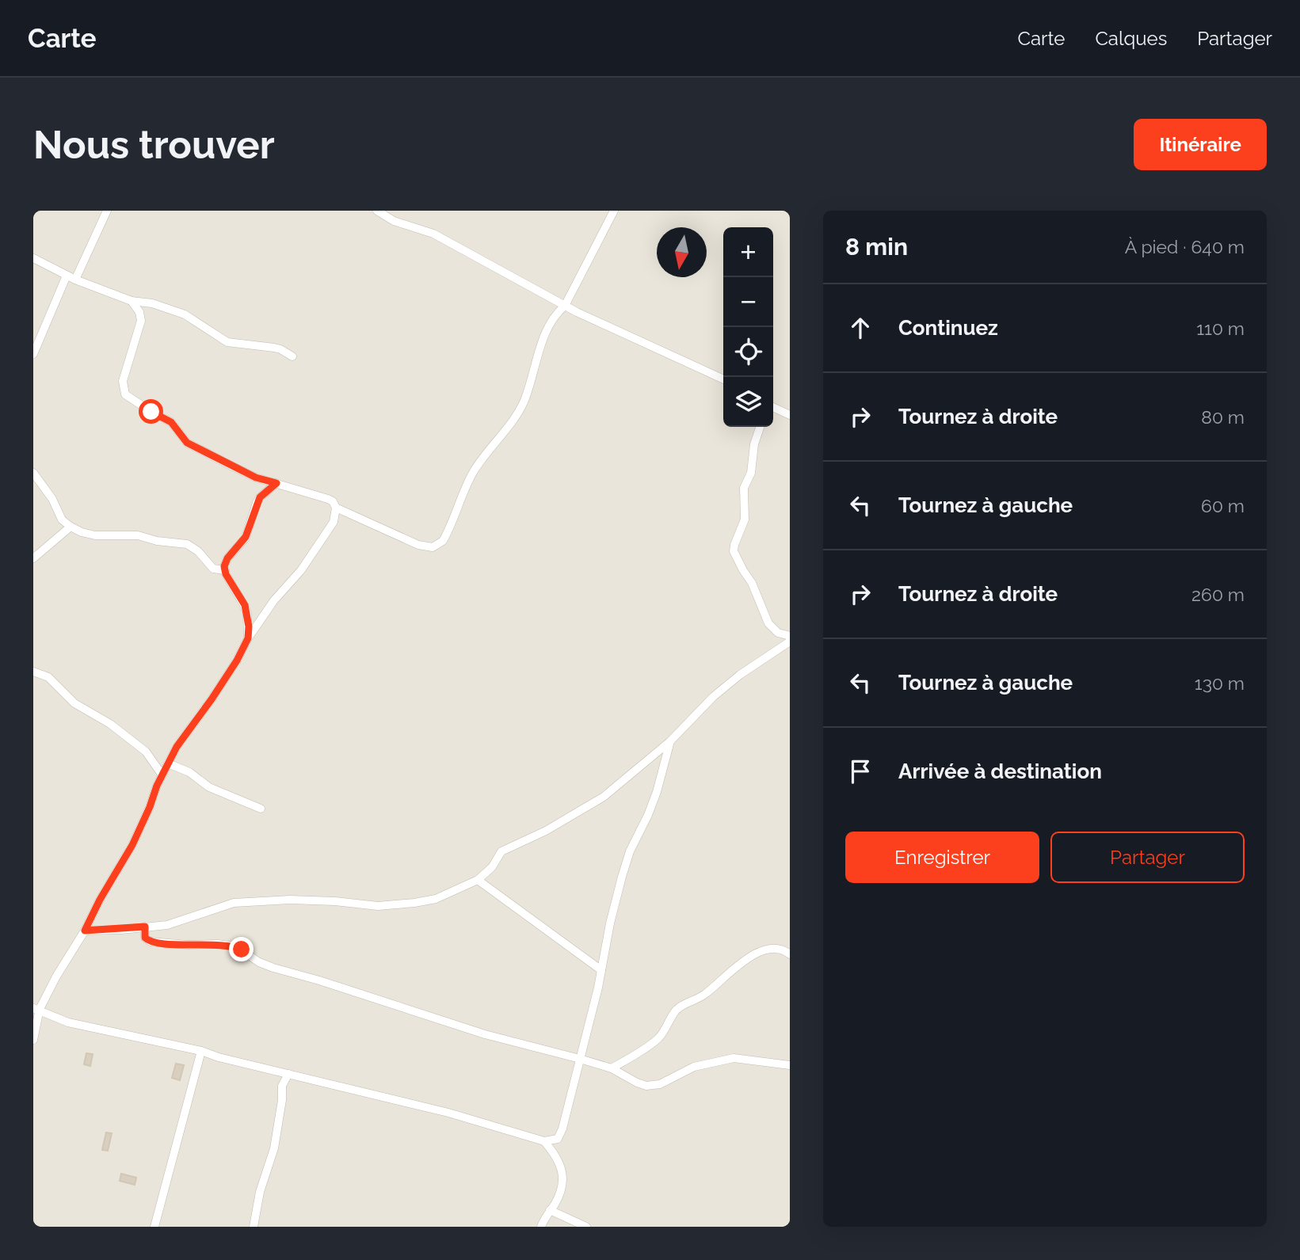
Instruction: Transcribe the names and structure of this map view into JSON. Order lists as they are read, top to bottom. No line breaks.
{"north":"bottom","page":{"header":"Carte","nav":["Carte","Calques","Partager"],"buttons":["Itinéraire",["Enregistrer","Partager"]],"title":"Nous trouver","heading":["8 min","À pied · 640 m"],"map_buttons":["+","−"],"list":[["Continuez","110 m"],["Tournez à droite","80 m"],["Tournez à gauche","60 m"],["Tournez à droite","260 m"],["Tournez à gauche","130 m"],"Arrivée à destination"]}}
